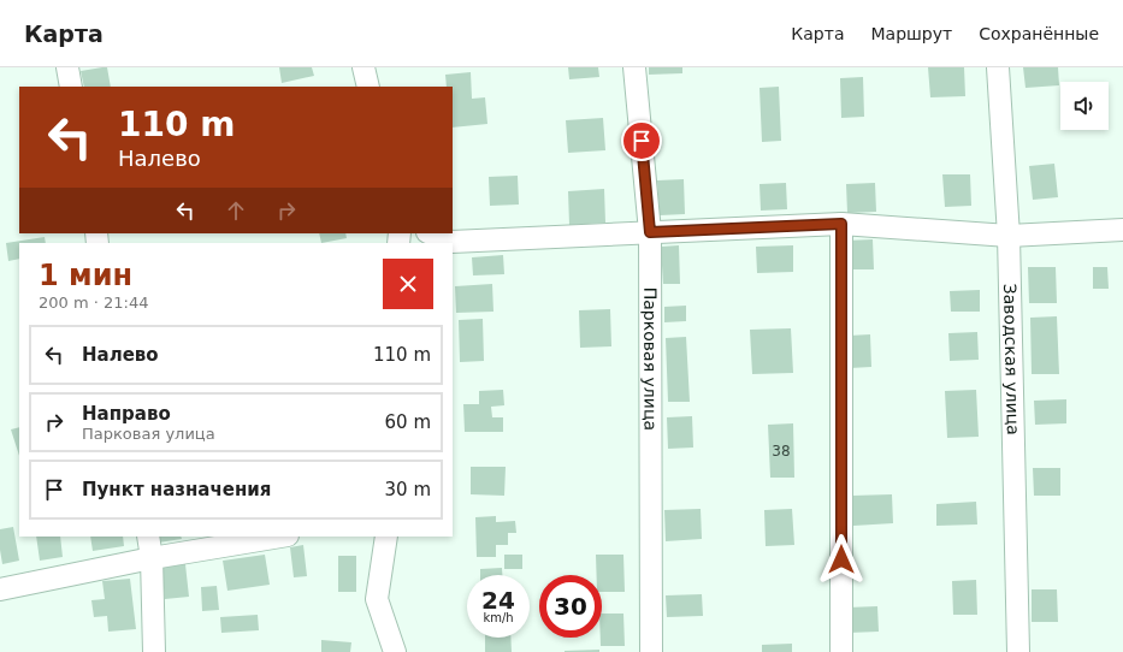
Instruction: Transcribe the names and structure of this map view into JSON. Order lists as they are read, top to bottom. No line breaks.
{"streets":{"street":["Парковая улица","Заводская улица"]},"house_numbers":["38"],"page":{"header":"Карта","nav":["Карта","Маршрут","Сохранённые"],"turn":["110 m","Налево"],"heading":["1 мин","200 m · 21:44"],"list":[{"name":"Налево","value":"110 m"},{"name":"Направо","note":"Парковая улица","value":"60 m"},{"name":"Пункт назначения","value":"30 m"}],"speed":"24 km/h","limit":"30"}}
